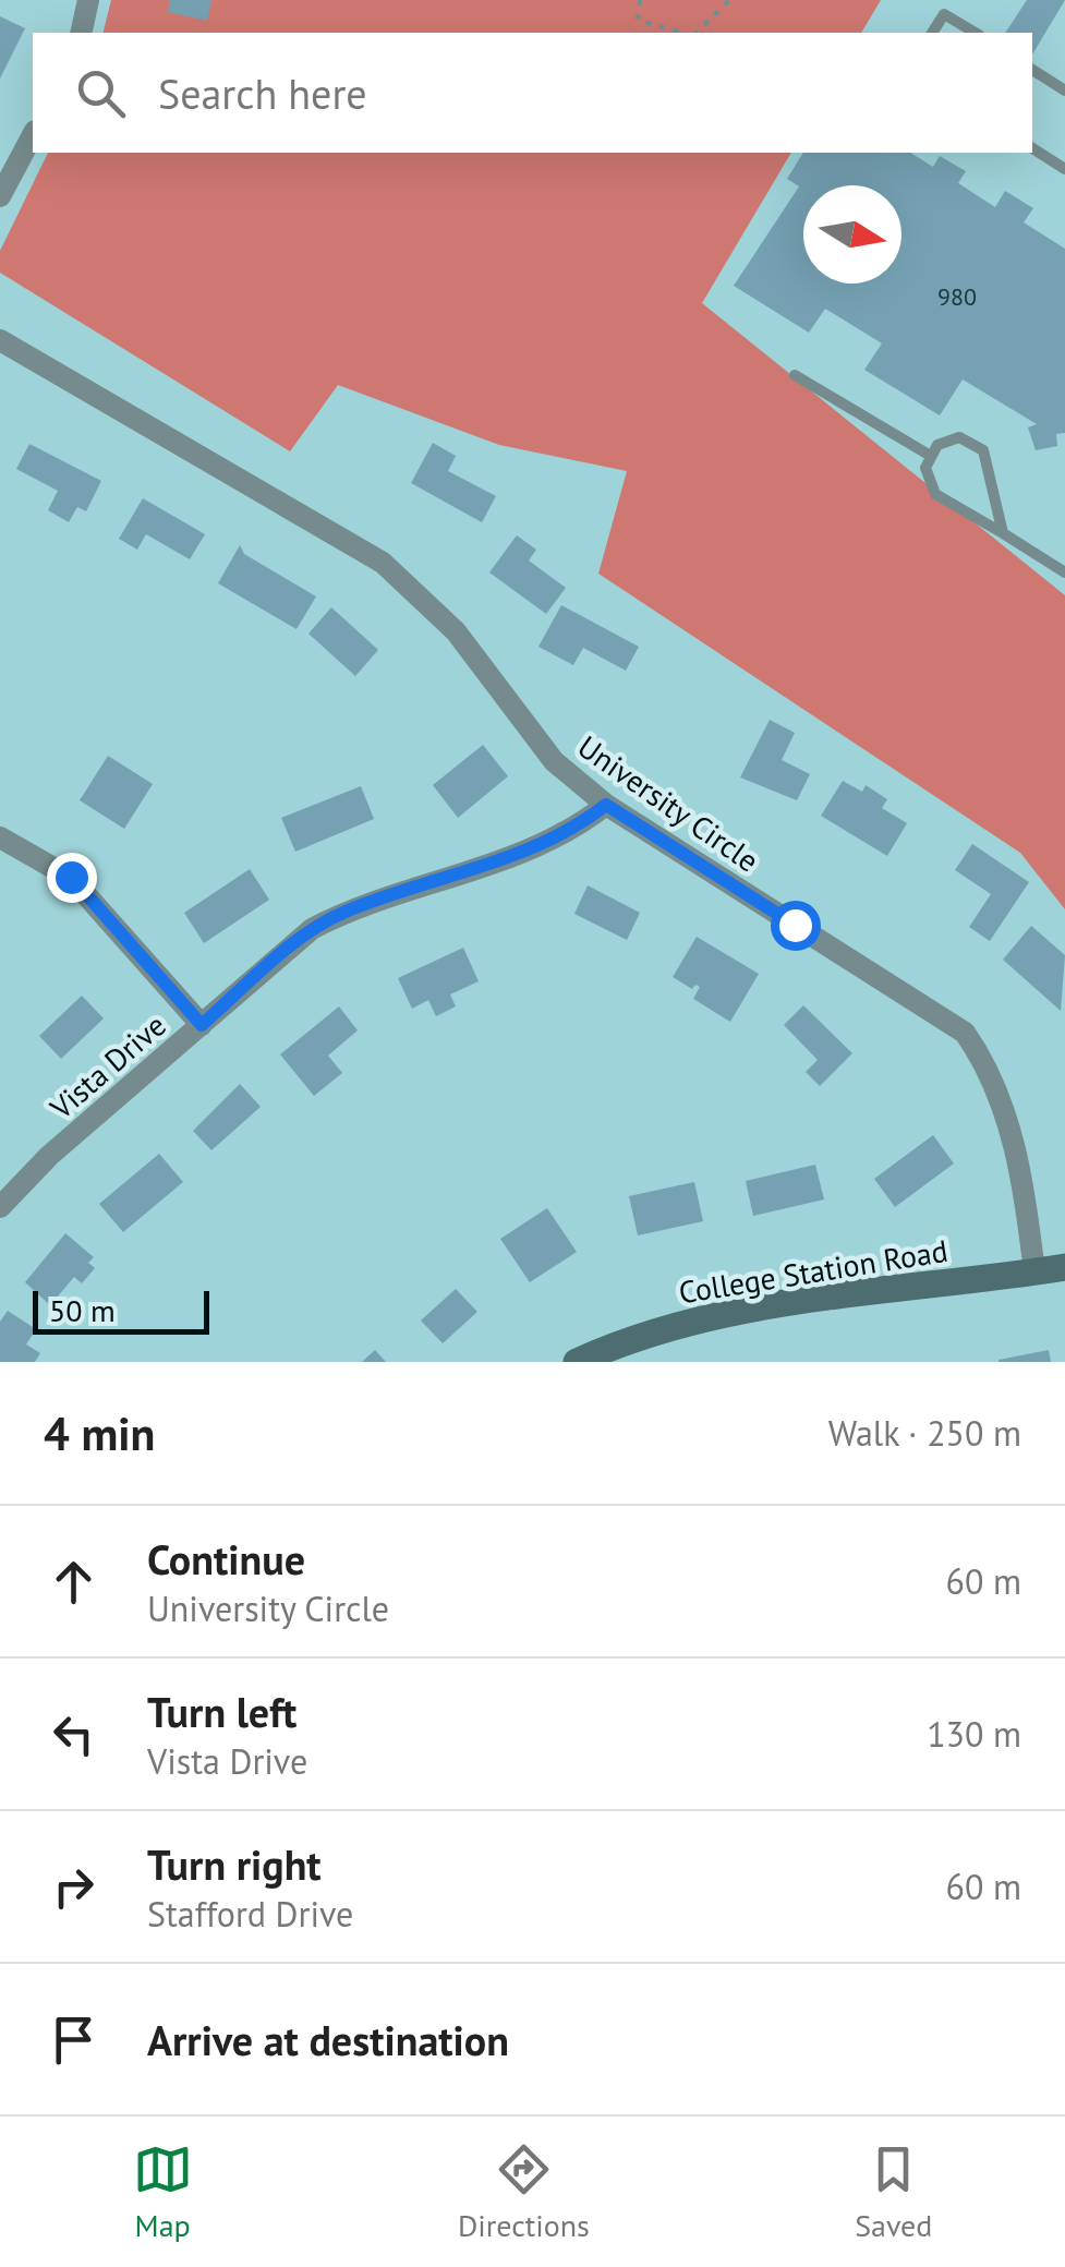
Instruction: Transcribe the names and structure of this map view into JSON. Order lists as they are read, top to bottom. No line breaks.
{"streets":{"main road":["College Station Road"],"street":["University Circle","Vista Drive"]},"crossings":[["University Circle","Vista Drive"],["University Circle","College Station Road"]],"house_numbers":["980"],"scale_bar":"50 m","north":"right","page":{"search":"Search here","scale":"50 m","heading":["4 min","Walk · 250 m"],"list":[["Continue","University Circle","60 m"],["Turn left","Vista Drive","130 m"],["Turn right","Stafford Drive","60 m"],"Arrive at destination"],"nav":["Map","Directions","Saved"]}}
